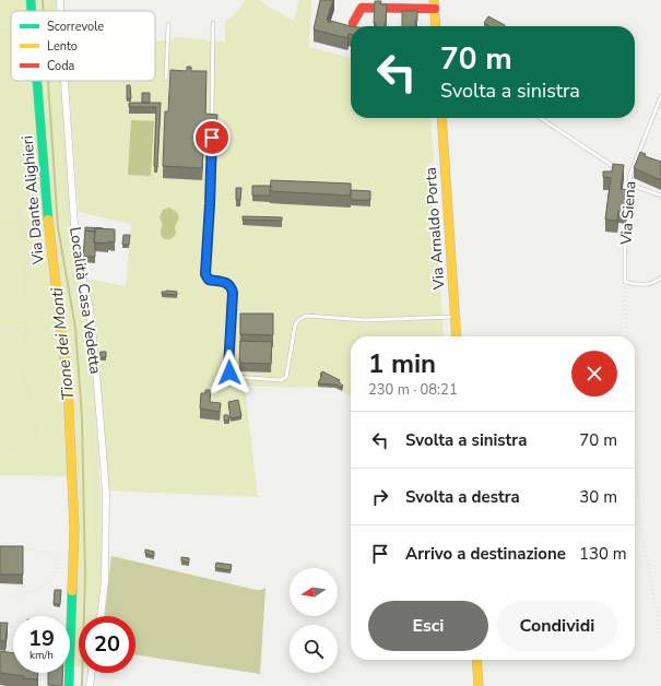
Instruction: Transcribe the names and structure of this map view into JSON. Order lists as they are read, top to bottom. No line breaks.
{"streets":{"street":["Via Dante Alighieri","Via Arnaldo Porta","Località Casa Vedetta"],"lane":["Via Siena"]},"water":["Tione dei Monti"],"legend":["Scorrevole","Lento","Coda"],"north":"left","page":{"turn":["70 m","Svolta a sinistra"],"heading":["1 min","230 m · 08:21"],"list":[{"name":"Svolta a sinistra","value":"70 m"},{"name":"Svolta a destra","value":"30 m"},{"name":"Arrivo a destinazione","value":"130 m"}],"buttons":["Esci","Condividi"],"speed":"19 km/h","limit":"20"}}
